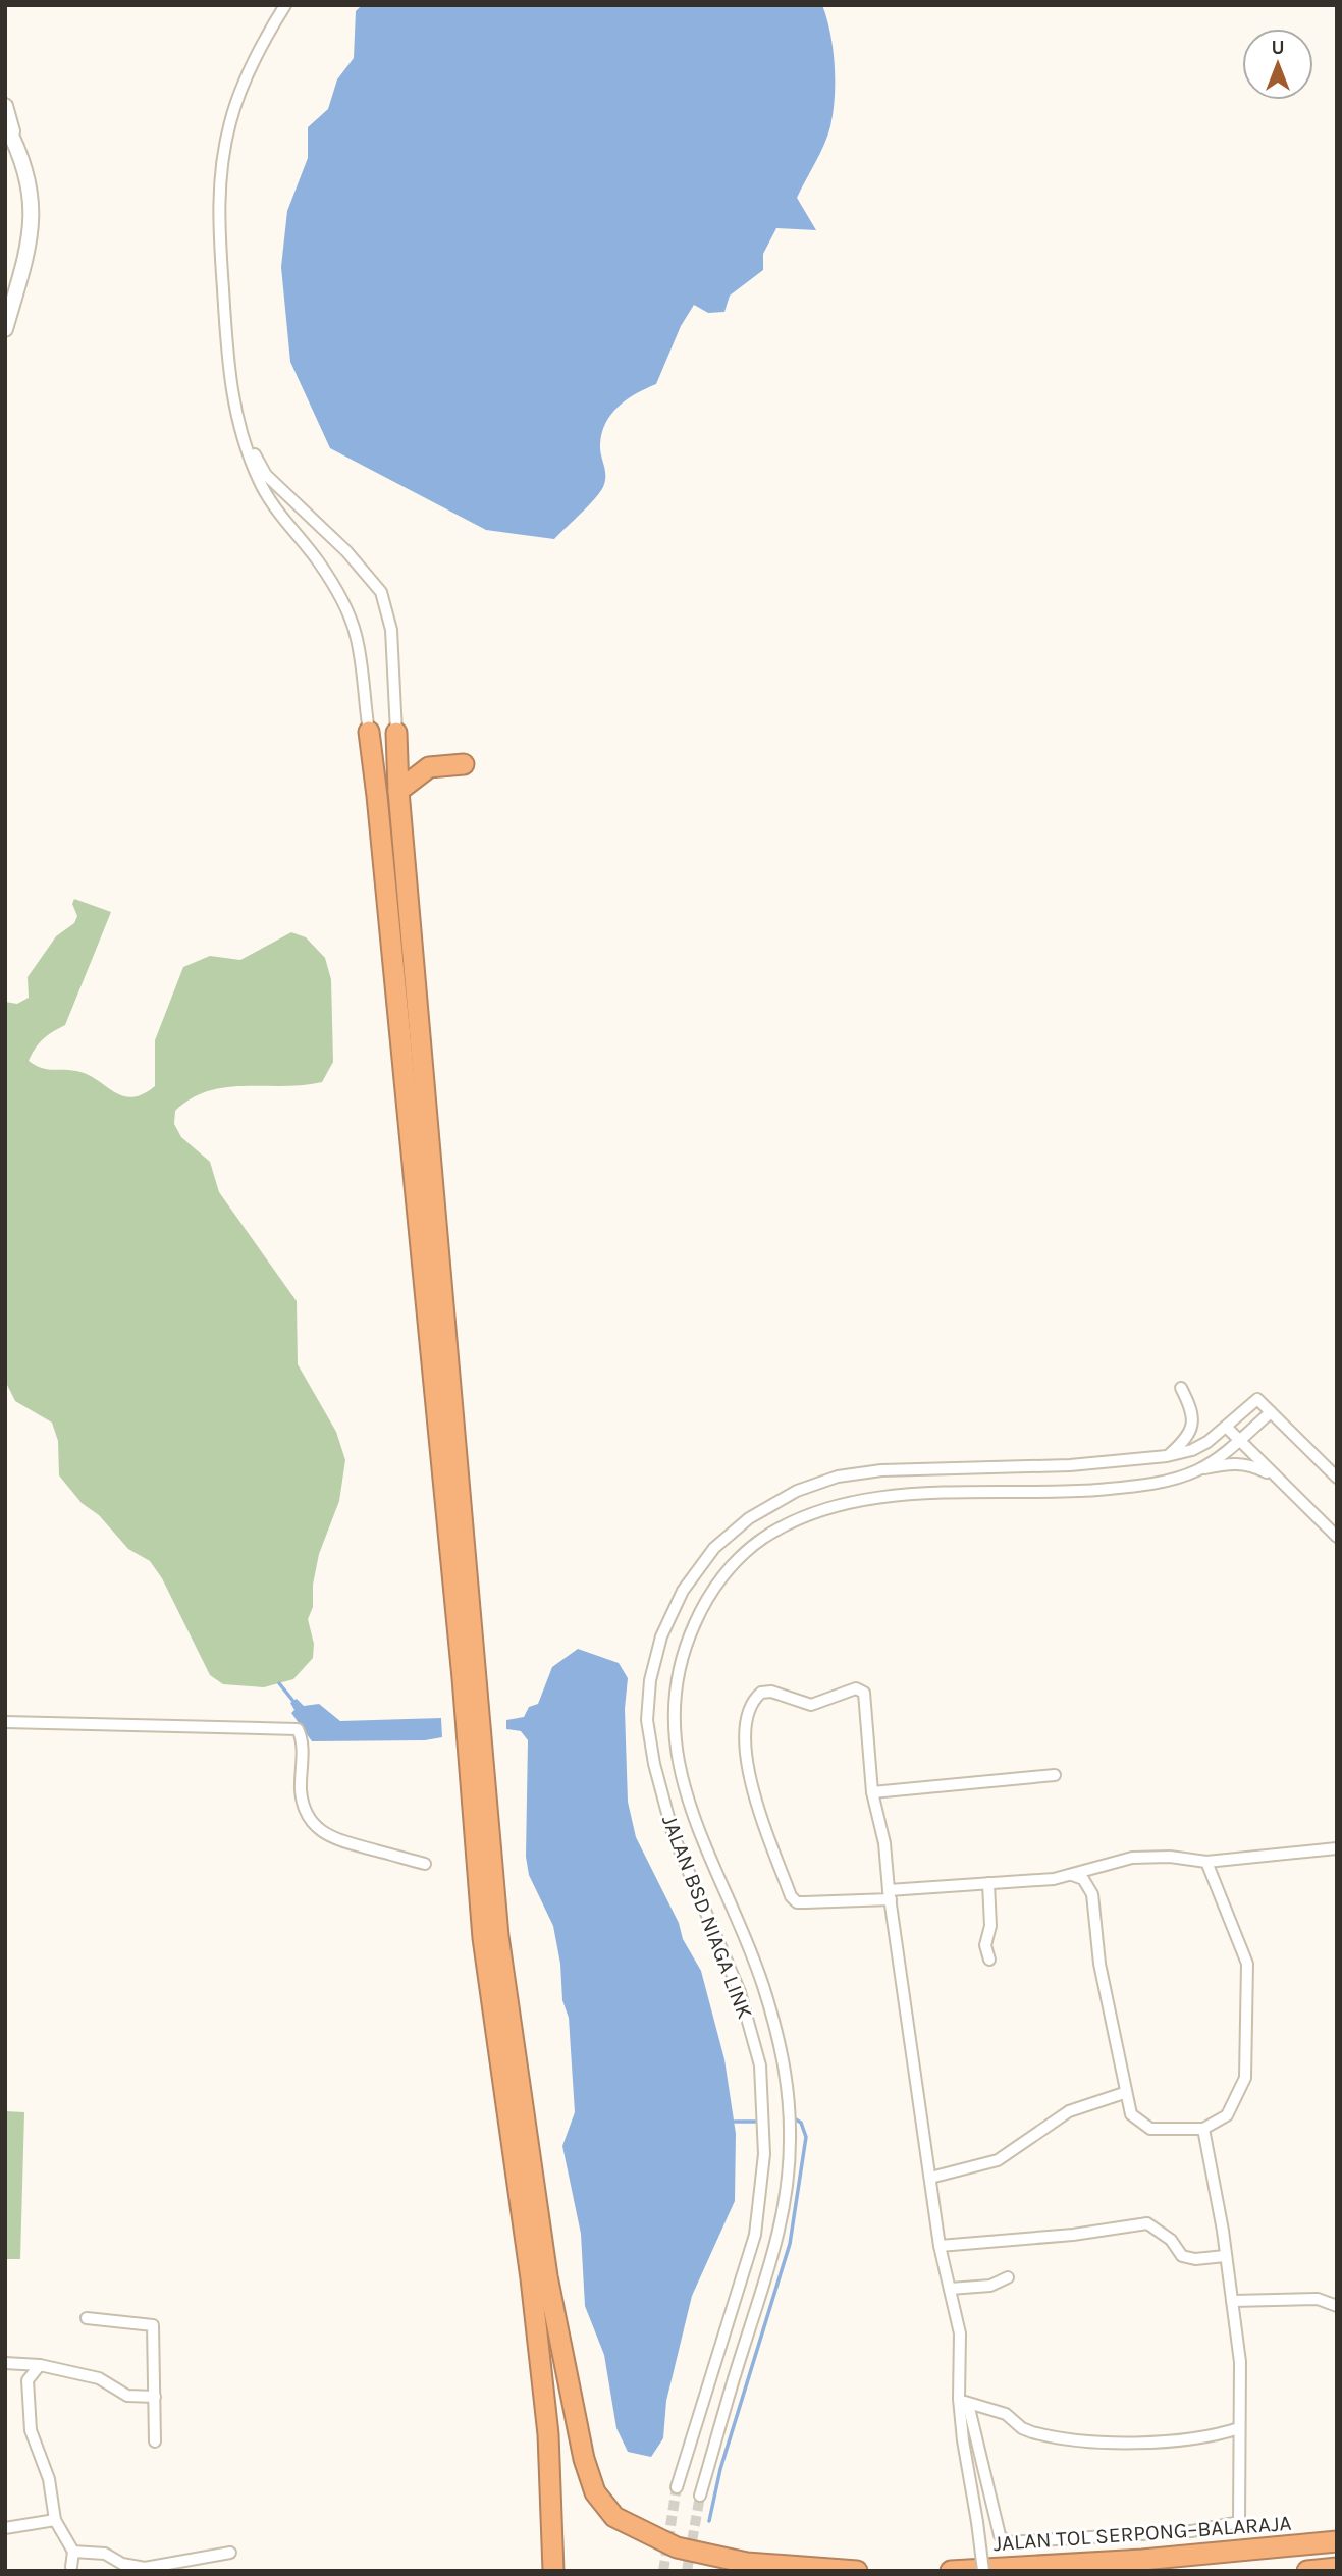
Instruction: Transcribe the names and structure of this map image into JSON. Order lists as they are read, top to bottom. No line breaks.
{"streets":{"highway":["JALAN TOL SERPONG–BALARAJA"],"street":["JALAN BSD NIAGA LINK"]},"north":"top"}
